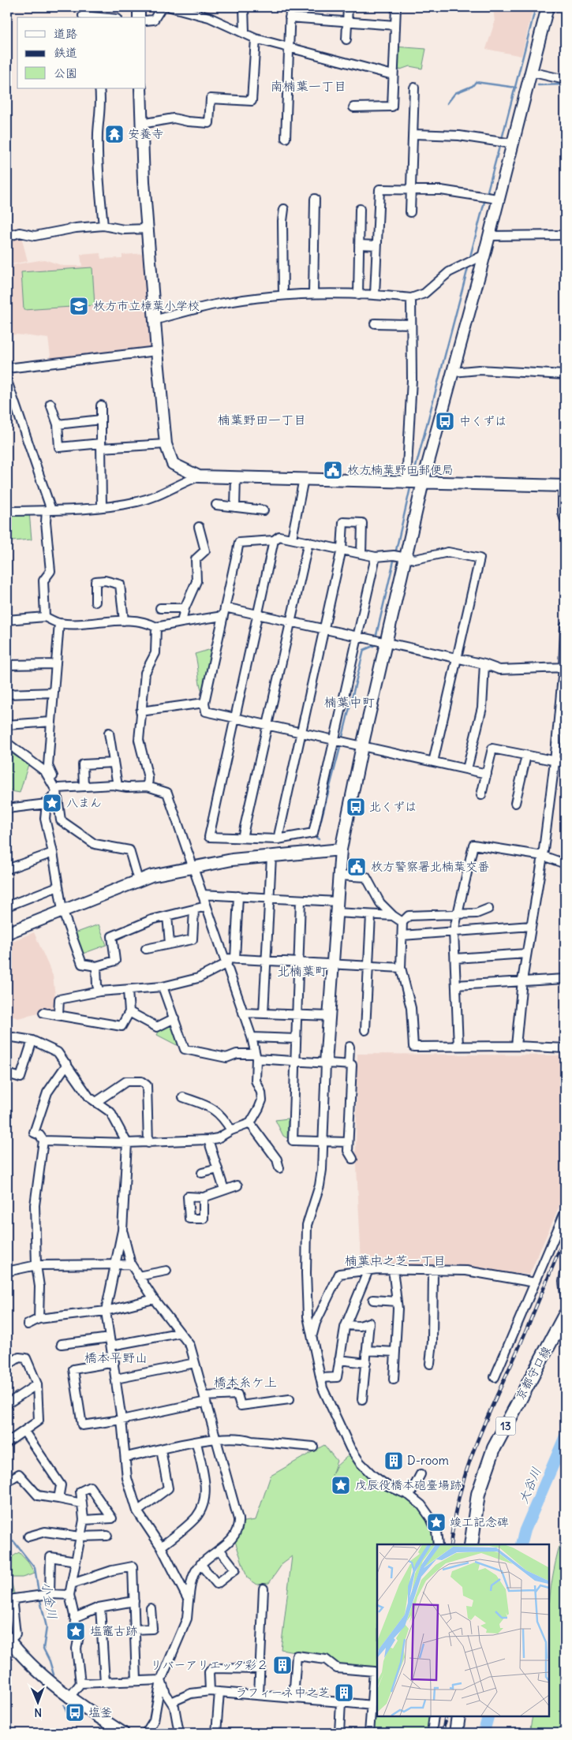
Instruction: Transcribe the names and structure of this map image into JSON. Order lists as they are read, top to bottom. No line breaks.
{"streets":{"main road":["京都守口線","13"]},"districts":["南楠葉一丁目","楠葉野田一丁目","楠葉中町","北楠葉町","楠葉中之芝一丁目","橋本平野山","橋本糸ケ上"],"water":["大谷川","小金川"],"places":{"temple":["安養寺"],"school or university":["枚方市立樟葉小学校"],"bus stop":["中くずは","北くずは","塩釜"],"public building":["枚方楠葉野田郵便局","枚方警察署北楠葉交番"],"place":["八まん","戊辰役橋本砲臺場跡","竣工記念碑","塩竈古跡"],"building":["D-room","リバーアリエッタ彩２","ラフィーネ中之芝"]},"legend":["道路","鉄道","公園"],"north":"bottom"}
